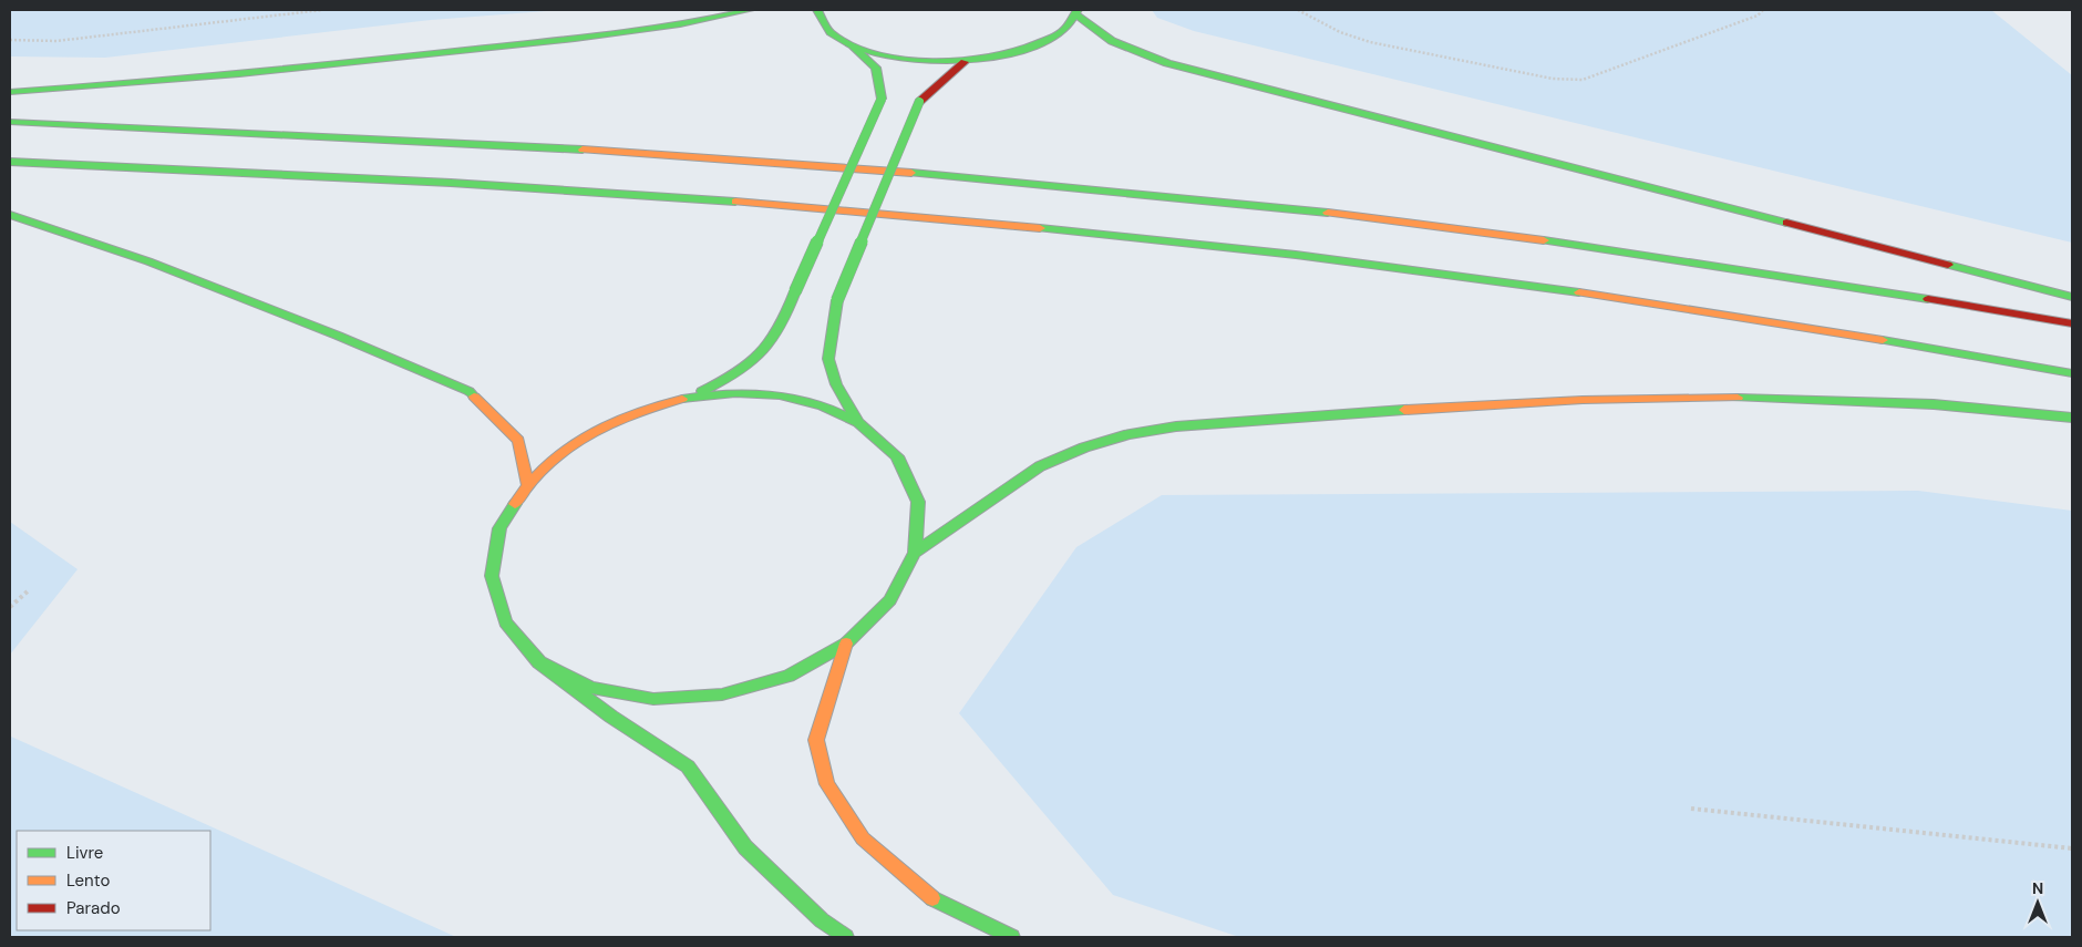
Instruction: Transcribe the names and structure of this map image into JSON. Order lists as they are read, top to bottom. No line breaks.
{"legend":["Livre","Lento","Parado"],"north":"top"}
